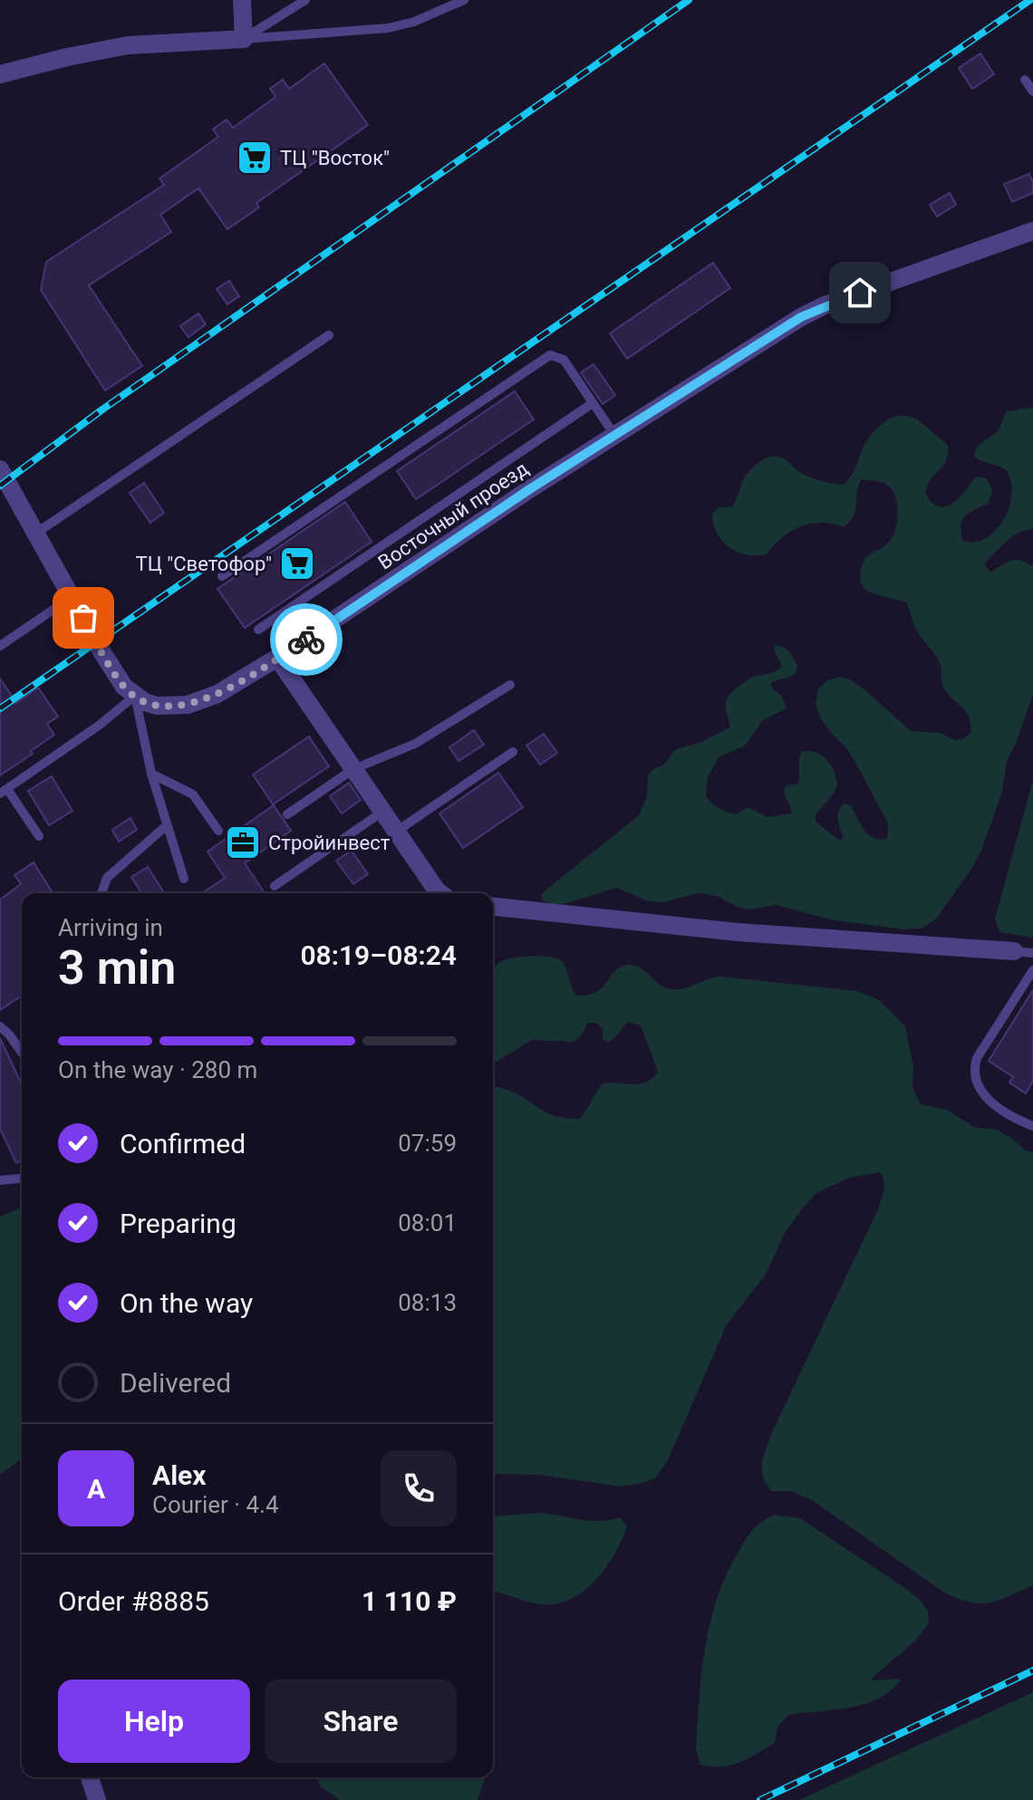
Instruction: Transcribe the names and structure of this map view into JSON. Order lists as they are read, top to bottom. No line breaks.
{"streets":{"street":["Восточный проезд"]},"places":{"supermarket":["ТЦ \"Восток\"","ТЦ \"Светофор\""],"office":["Стройинвест"]},"page":{"heading":["3 min","Arriving in","08:19–08:24"],"panel":["Alex","Courier · 4.4","Order #8885","1 110 ₽"],"bar":"On the way · 280 m","list":[["Confirmed","07:59"],["Preparing","08:01"],["On the way","08:13"],"Delivered"],"round":"A","buttons":["Help","Share"]}}
